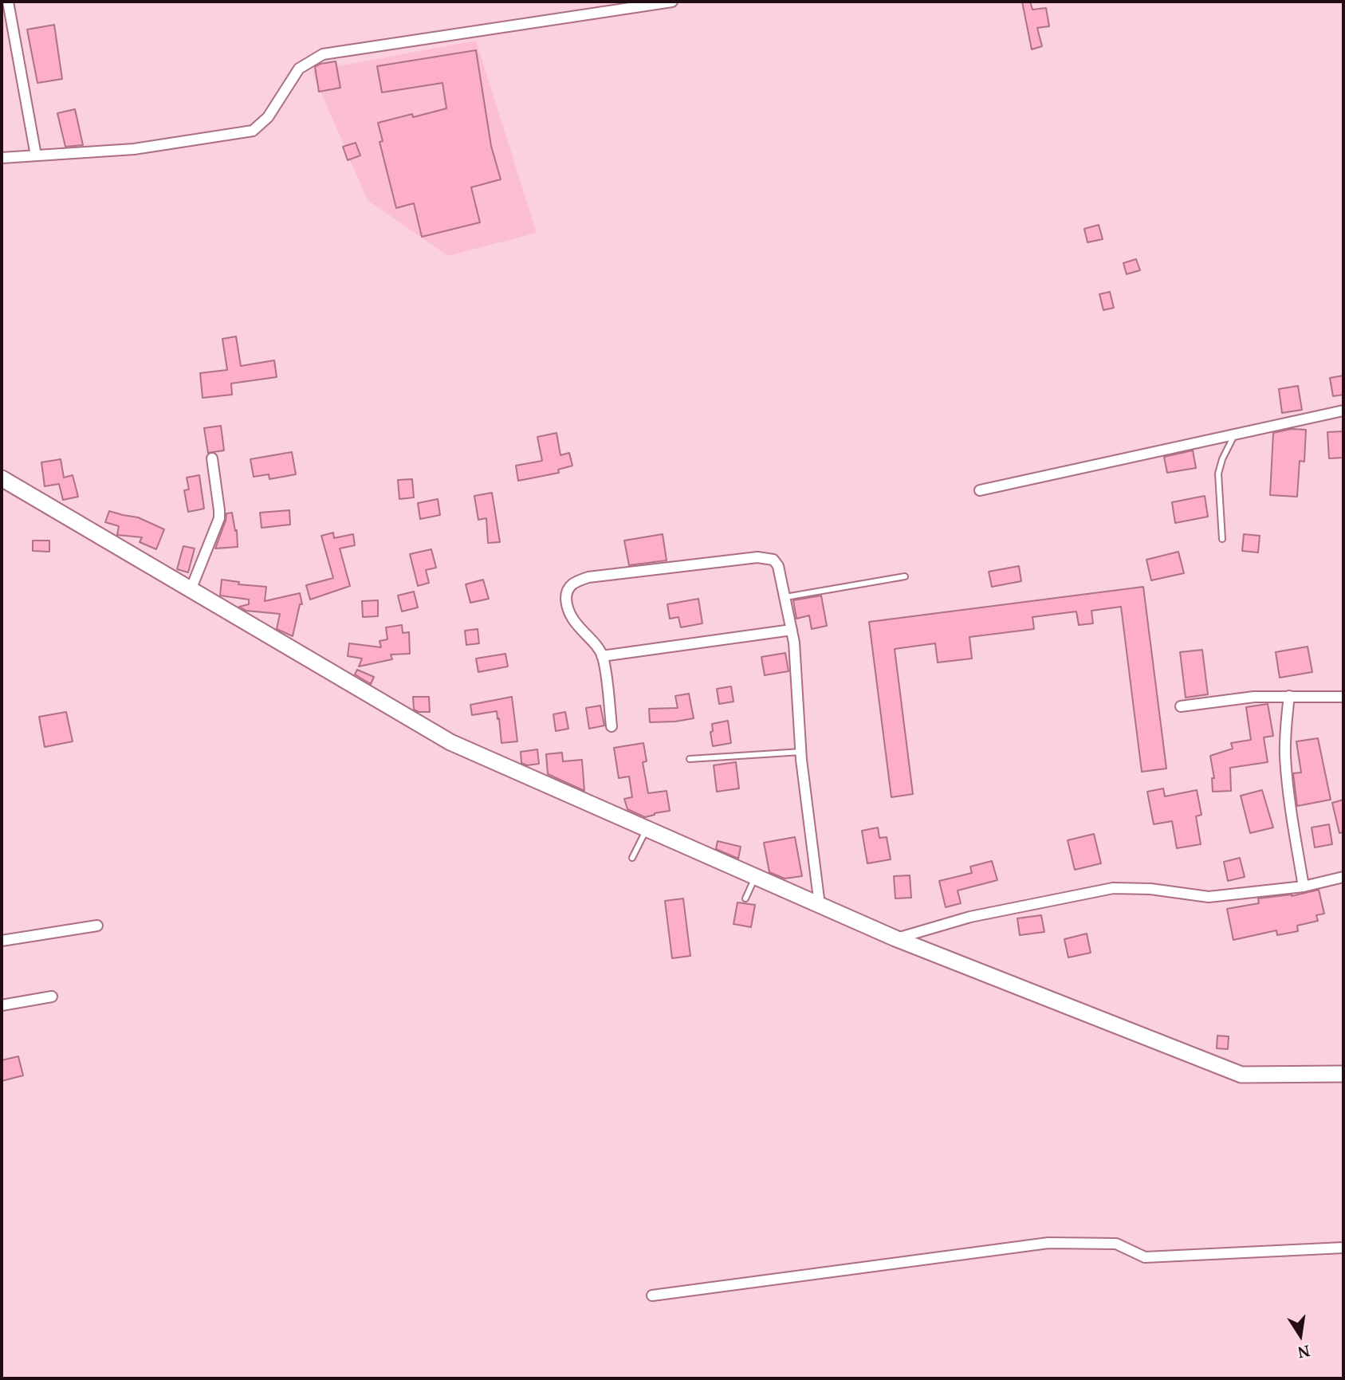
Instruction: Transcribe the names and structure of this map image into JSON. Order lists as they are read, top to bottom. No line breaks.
{"north":"bottom"}
